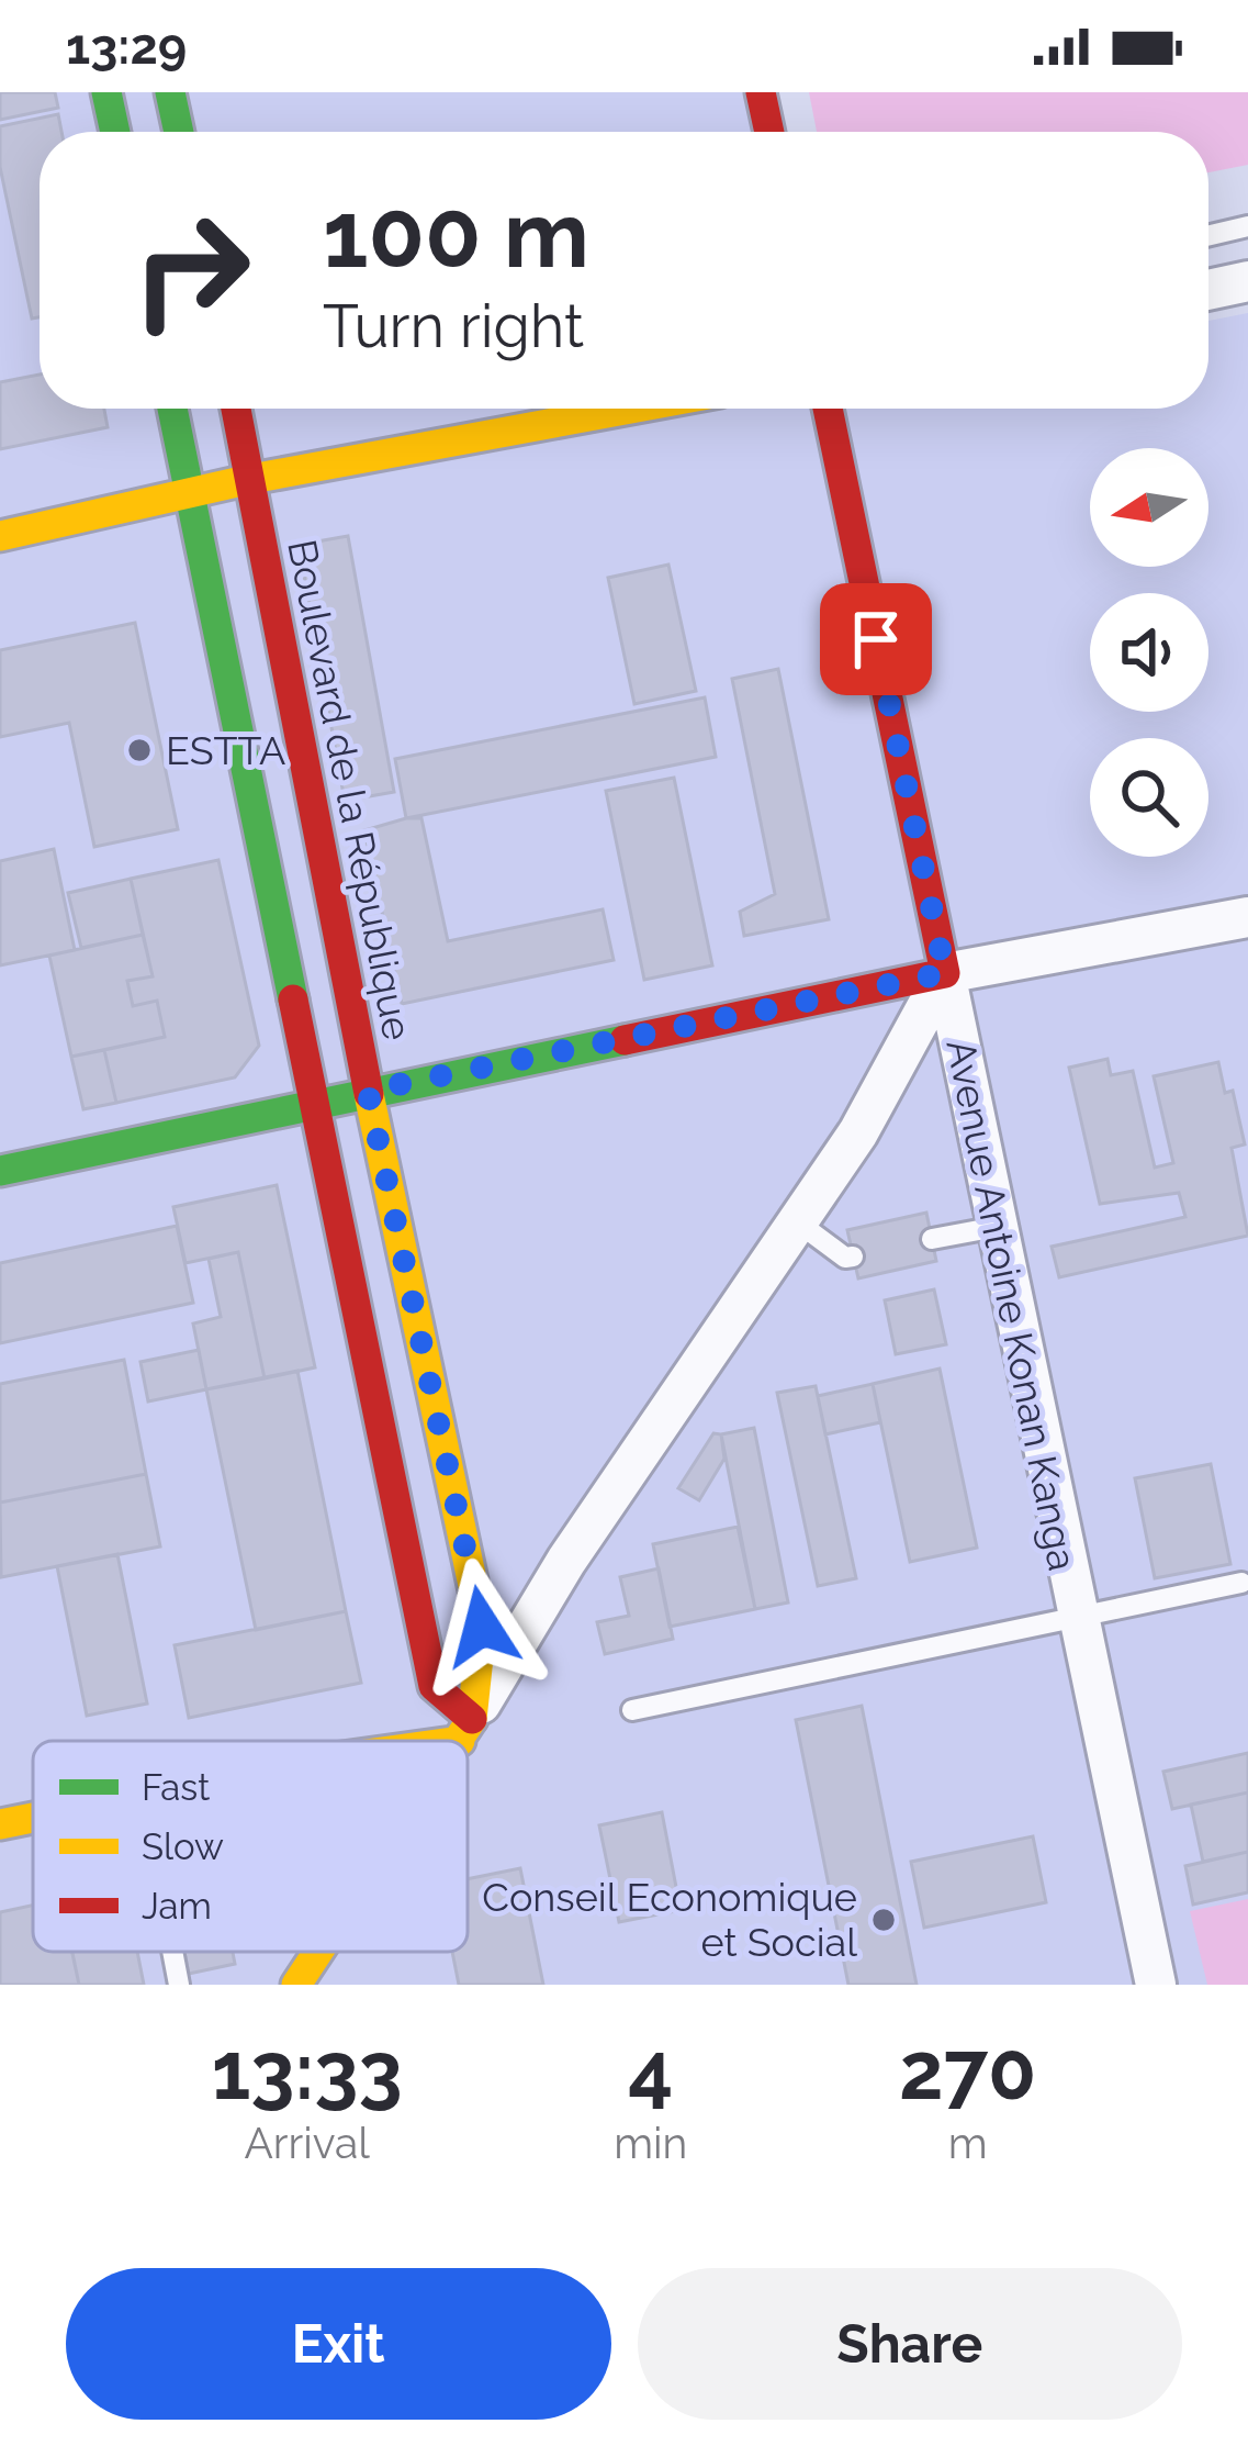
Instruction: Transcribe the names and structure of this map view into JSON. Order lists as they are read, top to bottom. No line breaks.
{"streets":{"main road":["Boulevard de la République","Avenue Antoine Konan Kanga"]},"places":["ESTTA","Conseil Economique et Social"],"legend":["Fast","Slow","Jam"],"north":"left","page":{"status":"13:29","turn":["100 m","Turn right"],"eta":["13:33","Arrival","4","min","270","m"],"buttons":["Exit","Share"]}}
